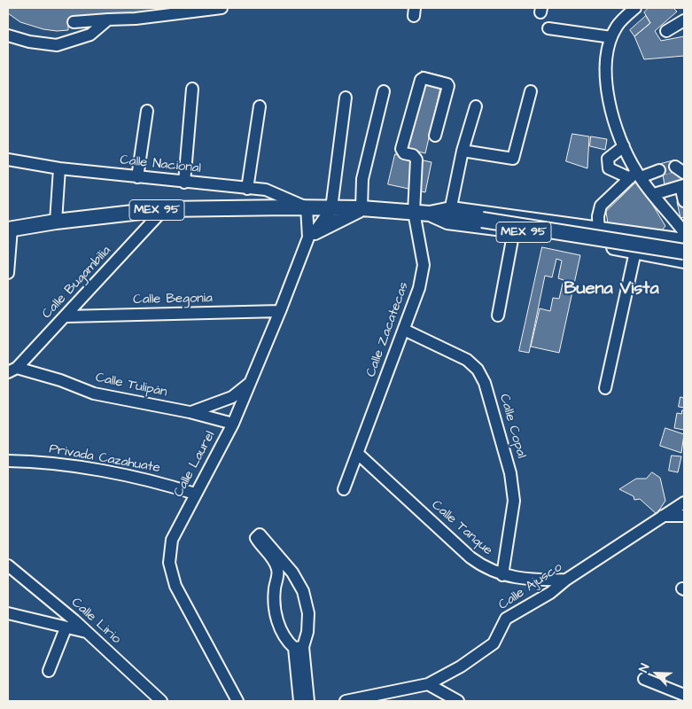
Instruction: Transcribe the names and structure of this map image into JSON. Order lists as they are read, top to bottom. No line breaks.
{"streets":{"main road":["MEX 95"],"street":["Calle Nacional","Calle Bugambilia","Calle Begonia","Calle Zacatecas","Calle Tulipán","Calle Copal","Privada Cazahuate","Calle Laurel","Calle Tanque","Calle Ajusco","Calle Lirio"]},"crossings":[["Calle Nacional","MEX 95"],["Calle Nacional","Calle Laurel"],["MEX 95","Calle Bugambilia"],["MEX 95","Calle Zacatecas"],["MEX 95","Calle Laurel"],["Calle Bugambilia","Calle Begonia"],["Calle Bugambilia","Calle Tulipán"],["Calle Begonia","Calle Laurel"],["Calle Zacatecas","Calle Copal"],["Calle Zacatecas","Calle Tanque"],["Calle Tulipán","Calle Laurel"],["Calle Copal","Calle Tanque"],["Privada Cazahuate","Calle Laurel"],["Calle Tanque","Calle Ajusco"]],"districts":["Buena Vista"],"north":"top left"}
